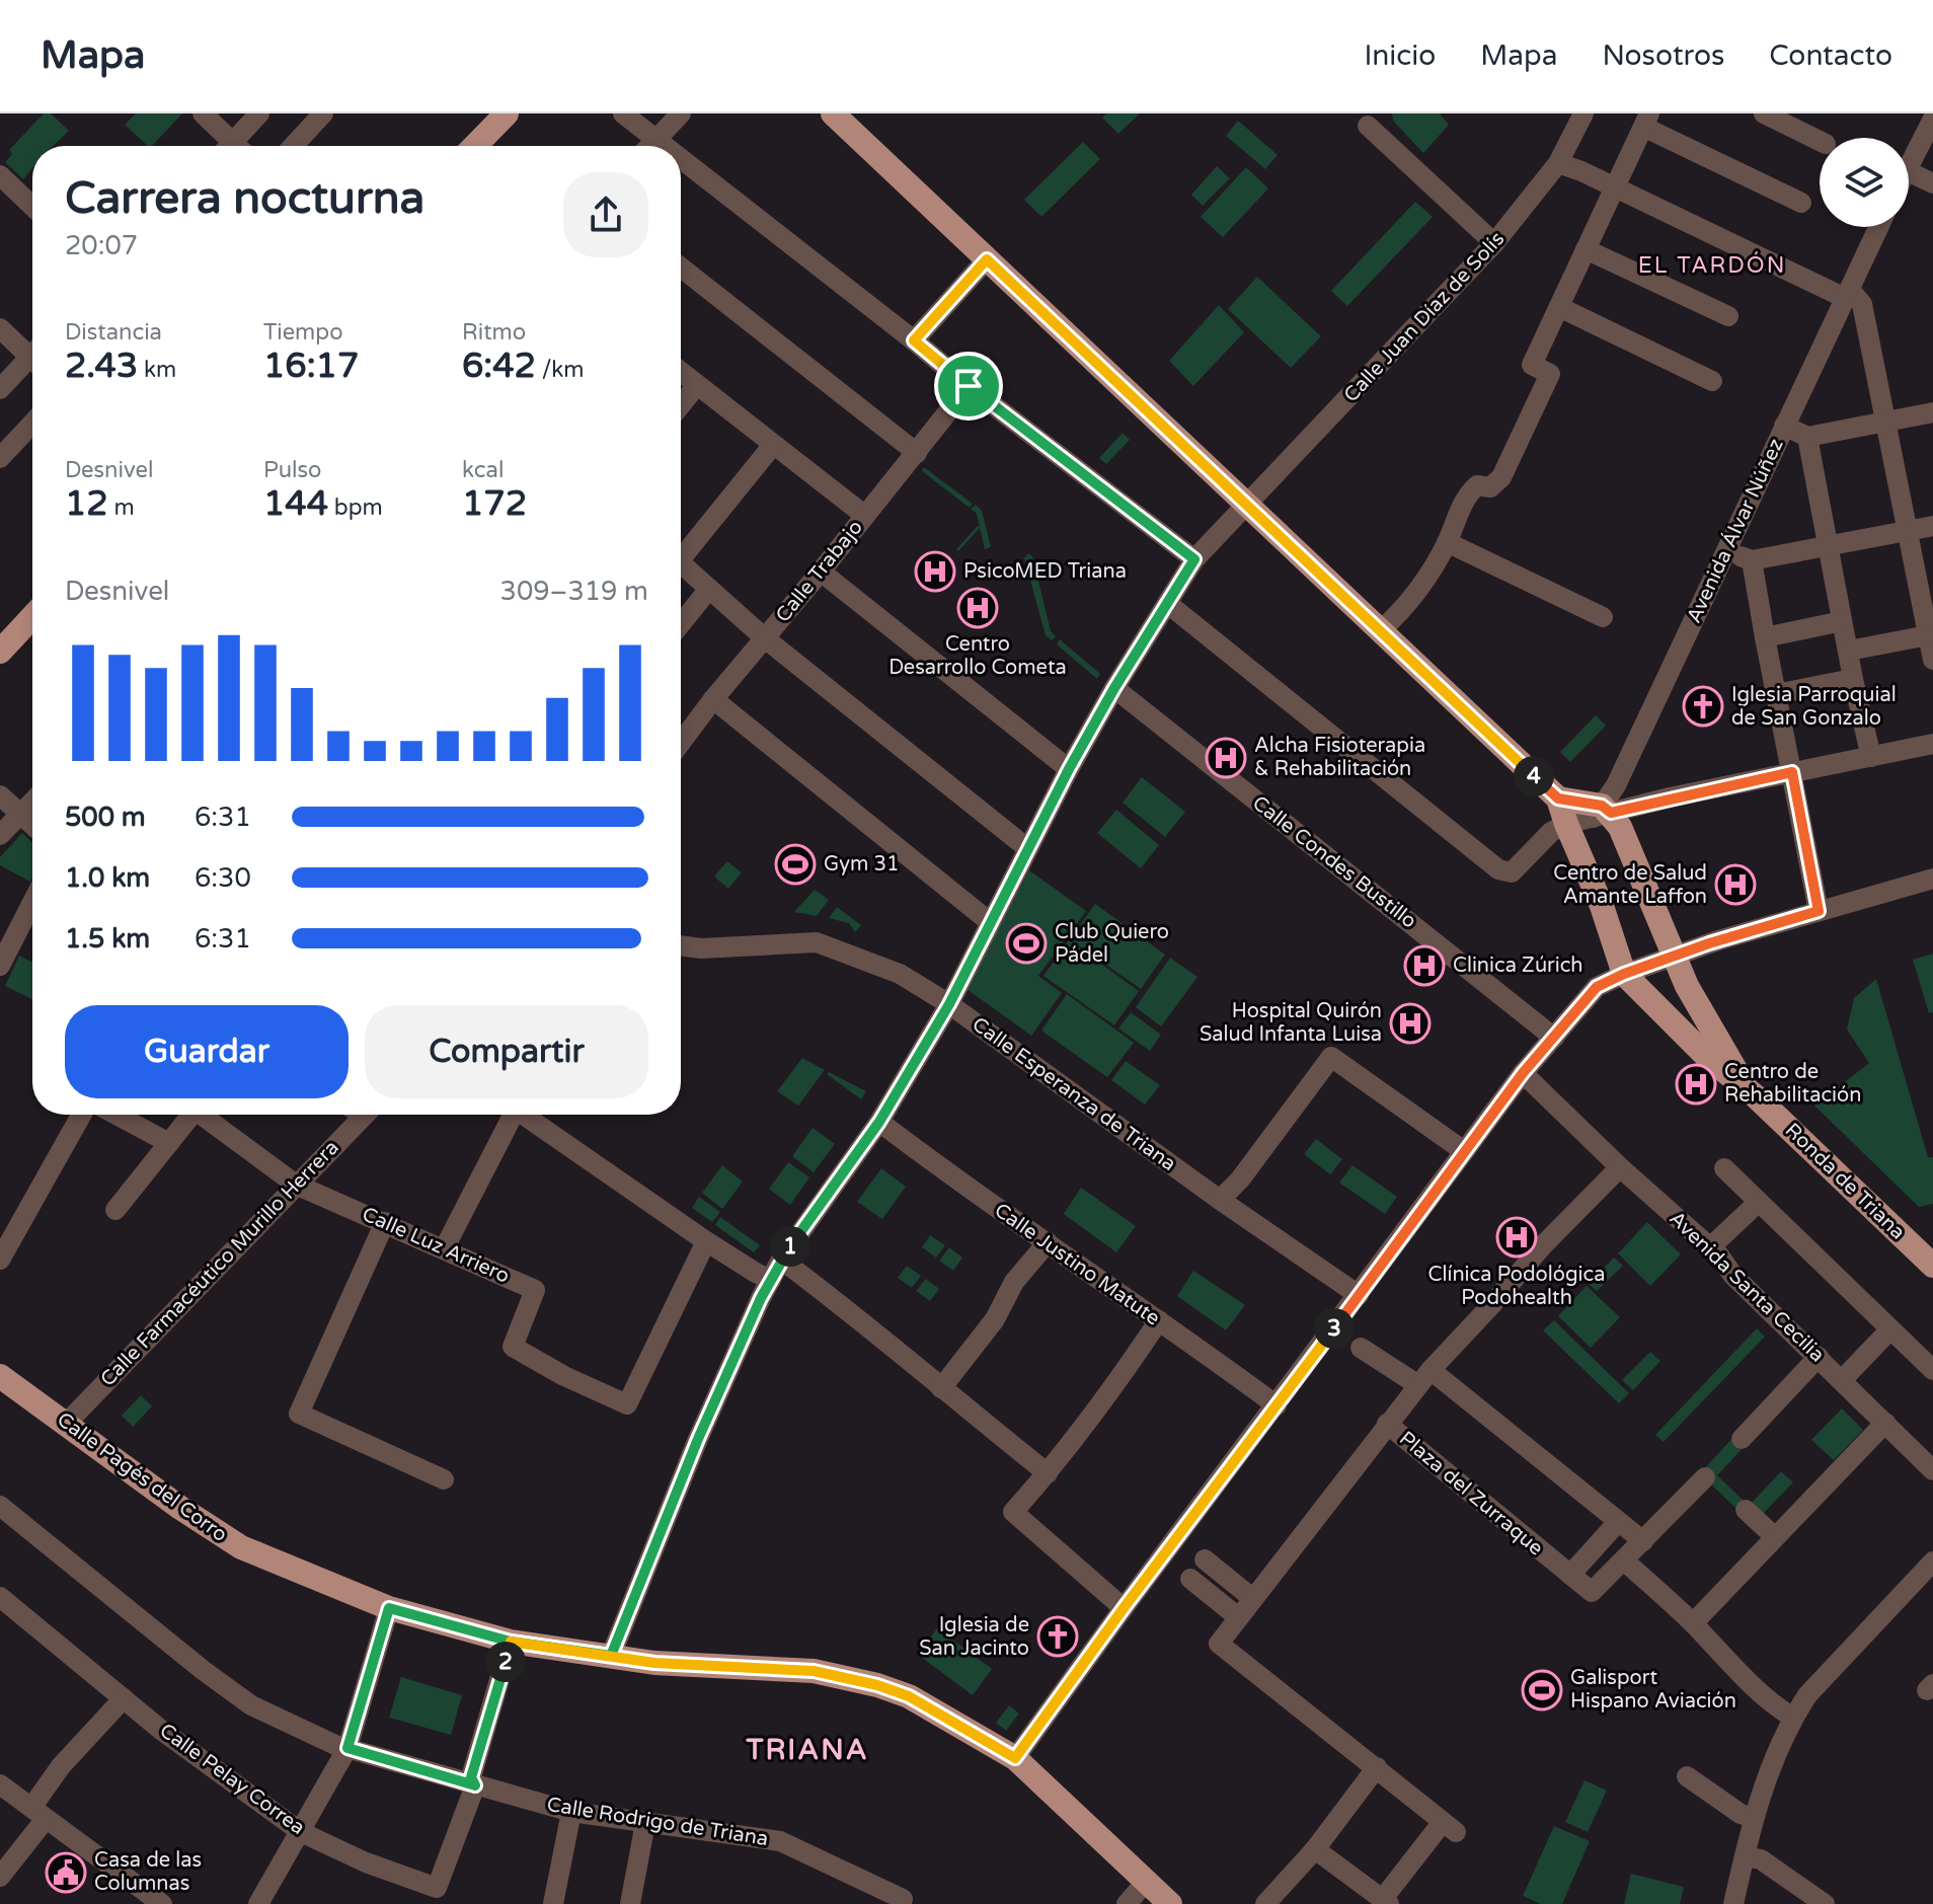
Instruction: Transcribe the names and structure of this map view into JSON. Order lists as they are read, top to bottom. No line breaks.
{"streets":{"main road":["Ronda de Triana","Calle Pagés del Corro"],"street":["Calle Juan Díaz de Solís","Avenida Álvar Núñez","Calle Trabajo","Calle Condes Bustillo","Calle Esperanza de Triana","Calle Luz Arriero","Calle Farmacéutico Murillo Herrera","Calle Justino Matute","Avenida Santa Cecilia","Plaza del Zurraque","Calle Pelay Correa","Calle Rodrigo de Triana"]},"crossings":[["Calle Juan Díaz de Solís","Avenida Álvar Núñez"],["Calle Juan Díaz de Solís","Calle Condes Bustillo"],["Calle Juan Díaz de Solís","Calle Esperanza de Triana"],["Calle Juan Díaz de Solís","Calle Justino Matute"],["Calle Juan Díaz de Solís","Calle Pagés del Corro"],["Avenida Álvar Núñez","Ronda de Triana"],["Calle Luz Arriero","Calle Farmacéutico Murillo Herrera"],["Calle Farmacéutico Murillo Herrera","Calle Pagés del Corro"],["Avenida Santa Cecilia","Plaza del Zurraque"],["Calle Pelay Correa","Calle Rodrigo de Triana"]],"districts":["EL TARDÓN","TRIANA"],"places":{"hospital":["PsicoMED Triana","Centro Desarrollo Cometa","Alcha Fisioterapia & Rehabilitación","Centro de Salud Amante Laffon","Clinica Zúrich","Hospital Quirón Salud Infanta Luisa","Centro de Rehabilitación","Clínica Podológica Podohealth"],"church":["Iglesia Parroquial de San Gonzalo","Iglesia de San Jacinto"],"sports":["Gym 31","Club Quiero Pádel","Galisport Hispano Aviación"],"public building":["Casa de las Columnas"]},"page":{"header":"Mapa","nav":["Inicio","Mapa","Nosotros","Contacto"],"heading":["Carrera nocturna","20:07"],"stats":[["Distancia","2.43 km"],["Tiempo","16:17"],["Ritmo","6:42 /km"],["Desnivel","12 m"],["Pulso","144 bpm"],["kcal","172"]],"chart":["Desnivel","309–319 m"],"pins":["4","1","3","2"],"list":[{"name":"500 m","note":"6:31"},{"name":"1.0 km","note":"6:30"},{"name":"1.5 km","note":"6:31"}],"buttons":["Guardar","Compartir"]}}
